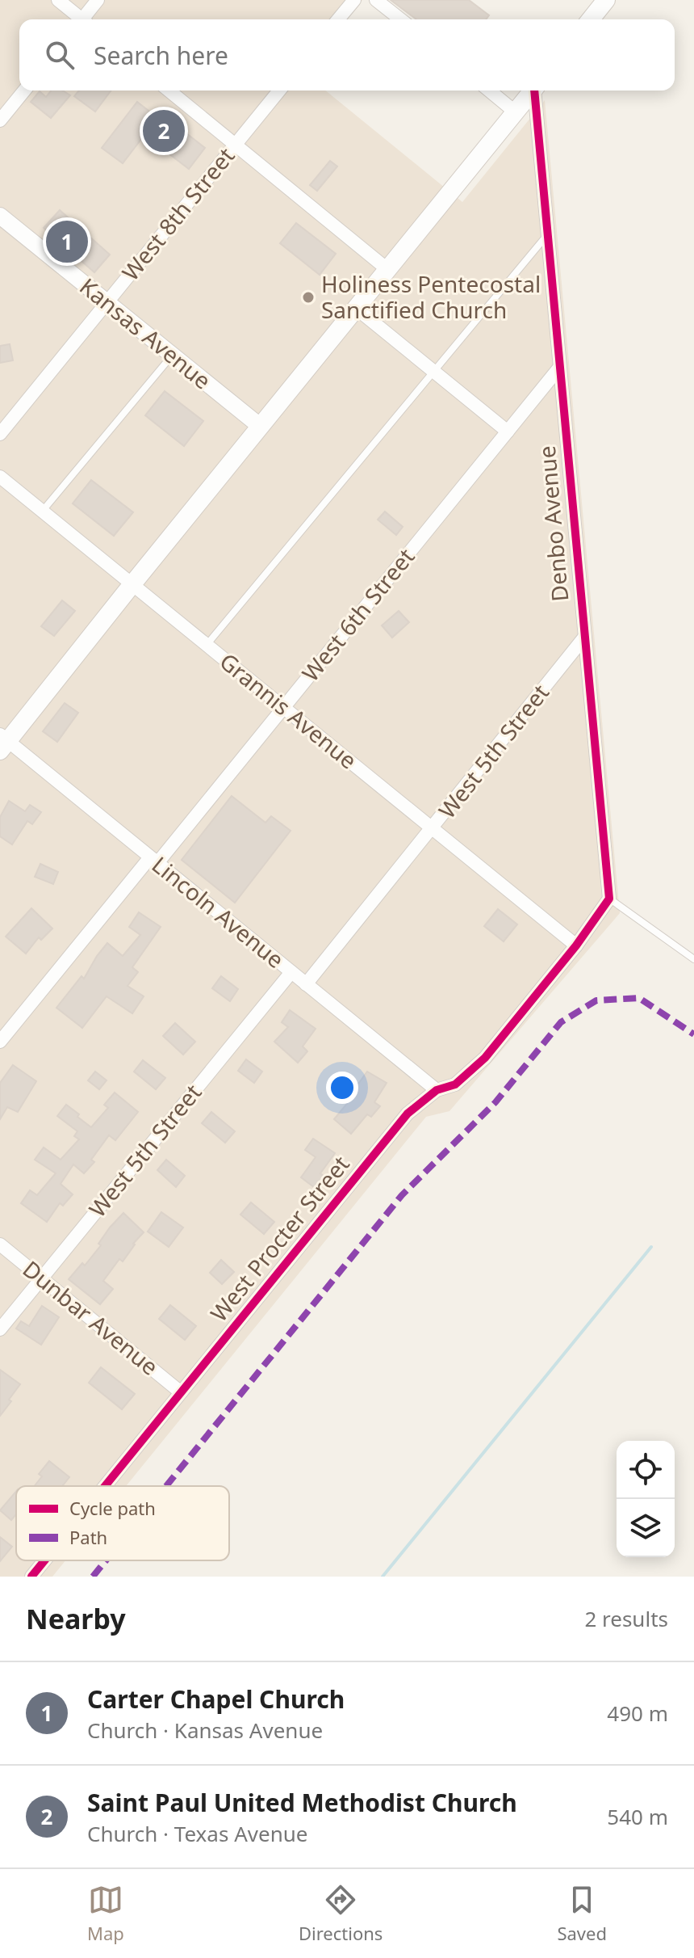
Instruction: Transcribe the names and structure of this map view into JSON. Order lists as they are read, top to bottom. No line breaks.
{"streets":{"street":["West 8th Street","Kansas Avenue","Denbo Avenue","West 6th Street","Grannis Avenue","West 5th Street","Lincoln Avenue","West Procter Street","Dunbar Avenue"]},"crossings":[["West 8th Street","Kansas Avenue"],["Denbo Avenue","West 6th Street"],["Denbo Avenue","West 5th Street"],["West 6th Street","Grannis Avenue"],["West 6th Street","Lincoln Avenue"],["Grannis Avenue","West 5th Street"],["Grannis Avenue","West Procter Street"],["West 5th Street","Lincoln Avenue"],["West 5th Street","Dunbar Avenue"],["Lincoln Avenue","West Procter Street"],["West Procter Street","Dunbar Avenue"]],"places":["Holiness Pentecostal Sanctified Church"],"legend":["Cycle path","Path"],"page":{"search":"Search here","pins":["2","1"],"heading":["Nearby","2 results"],"list":[{"mark":"1","name":"Carter Chapel Church","note":"Church · Kansas Avenue","value":"490 m"},{"mark":"2","name":"Saint Paul United Methodist Church","note":"Church · Texas Avenue","value":"540 m"}],"nav":["Map","Directions","Saved"]}}
